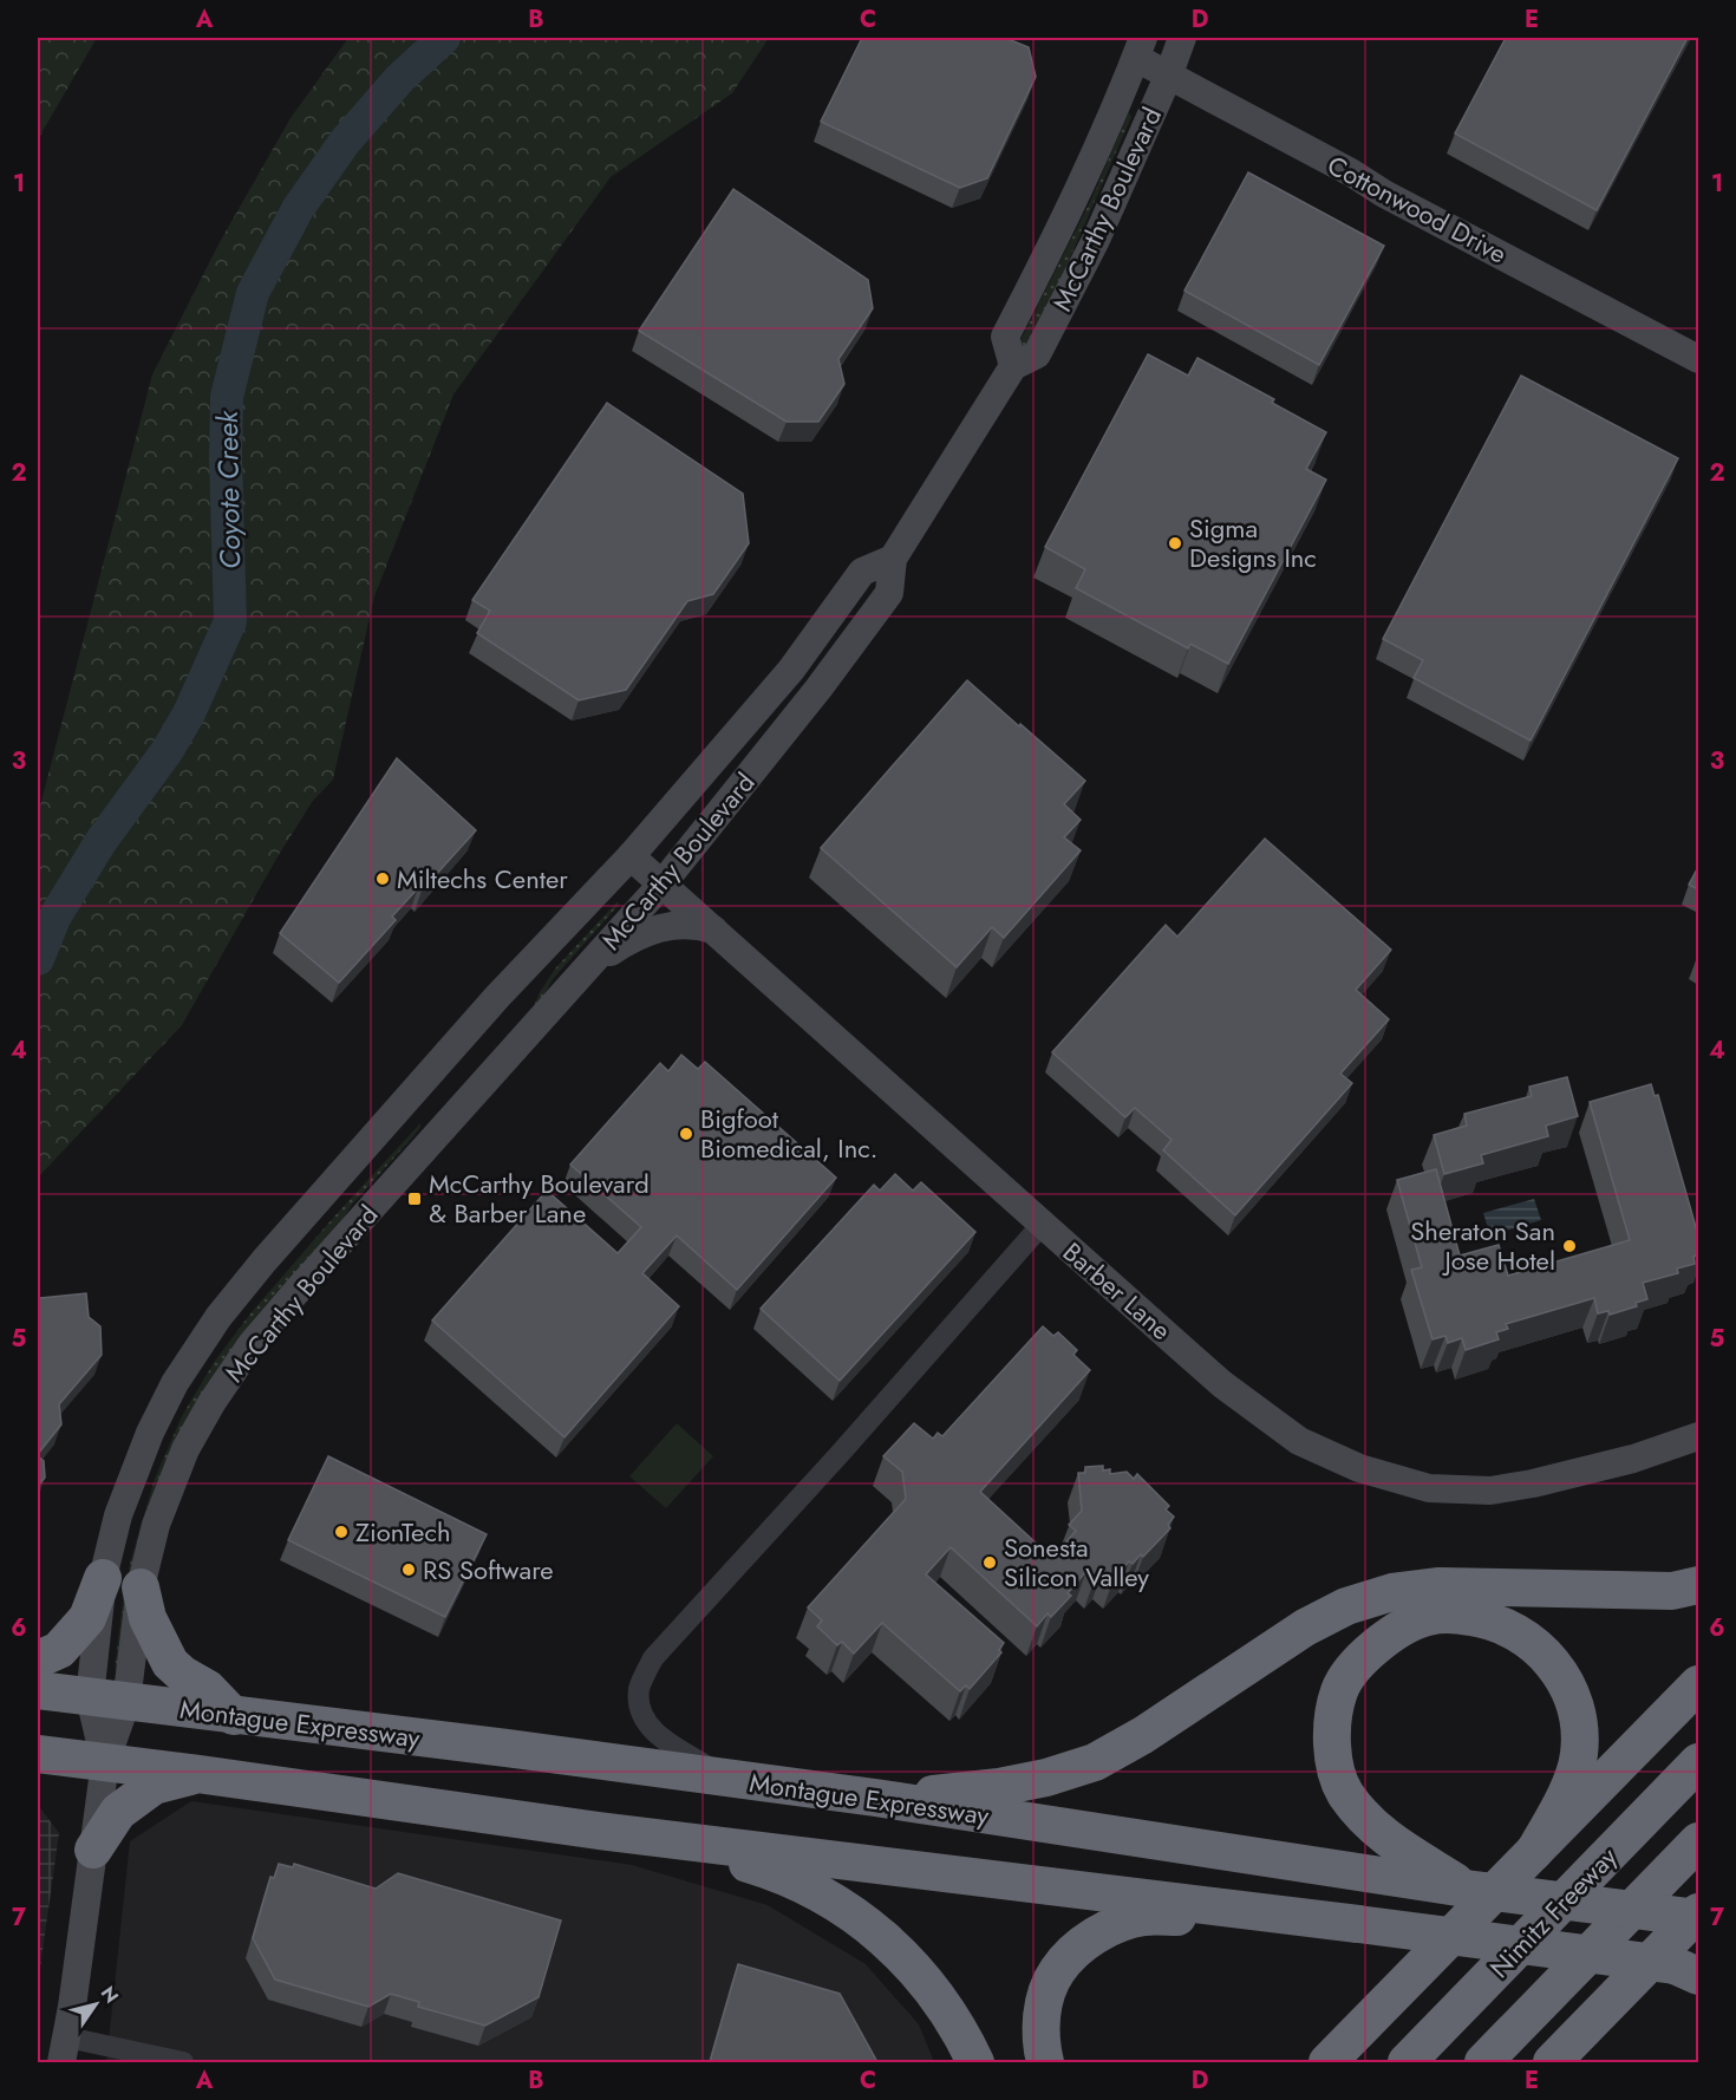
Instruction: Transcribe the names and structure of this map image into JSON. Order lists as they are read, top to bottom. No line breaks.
{"streets":{"highway":["Montague Expressway","Nimitz Freeway"],"main road":["McCarthy Boulevard","Cottonwood Drive","Barber Lane"]},"crossings":[["McCarthy Boulevard","Cottonwood Drive"],["McCarthy Boulevard","Barber Lane"],["McCarthy Boulevard","Montague Expressway"]],"water":["Coyote Creek"],"places":{"other":["Sigma Designs Inc","Miltechs Center","Bigfoot Biomedical, Inc.","Sheraton San Jose Hotel","ZionTech","Sonesta Silicon Valley","RS Software"],"transit":["McCarthy Boulevard & Barber Lane"]},"north":"top right","grid":{"columns":["A","B","C","D","E"],"rows":["1","2","3","4","5","6","7"]}}
